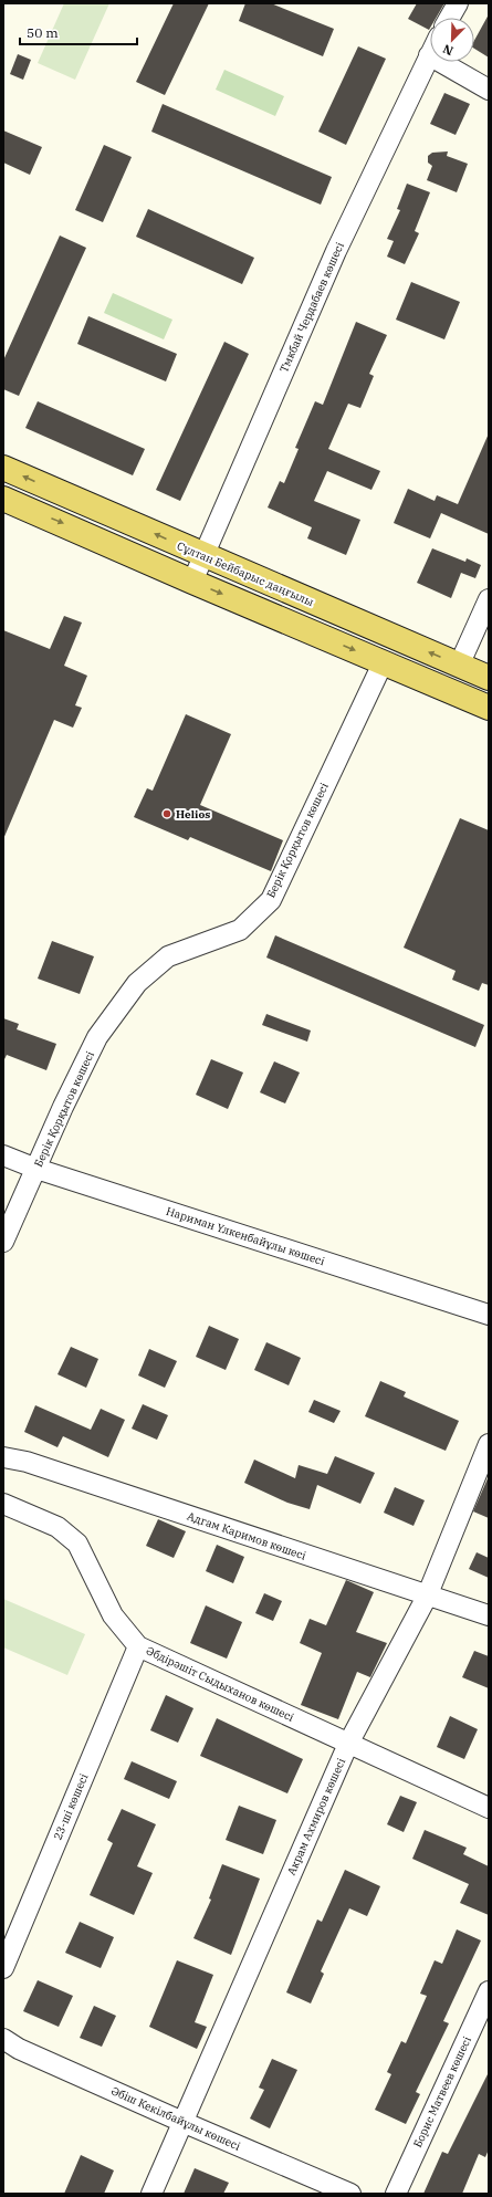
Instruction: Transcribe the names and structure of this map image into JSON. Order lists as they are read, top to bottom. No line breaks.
{"streets":{"main road":["Сұлтан Бейбарыс даңғылы"],"street":["Тмкбай Чердабаев көшесі","Берік Қорқытов көшесі","Нариман Үлкенбайұлы көшесі","Адгам Каримов көшесі","Әбдірәшіт Сыдыханов көшесі","23-шi көшесi","Акрам Ахмиров көшесі","Борис Матвеев көшесі","Әбіш Кекілбайұлы көшесі"]},"crossings":[["Тмкбай Чердабаев көшесі","Сұлтан Бейбарыс даңғылы"],["Берік Қорқытов көшесі","Нариман Үлкенбайұлы көшесі"],["Адгам Каримов көшесі","Акрам Ахмиров көшесі"],["Әбдірәшіт Сыдыханов көшесі","23-шi көшесi"],["Әбдірәшіт Сыдыханов көшесі","Акрам Ахмиров көшесі"],["Акрам Ахмиров көшесі","Әбіш Кекілбайұлы көшесі"]],"places":["Helios"],"scale_bar":"50 m","north":"bottom left"}
